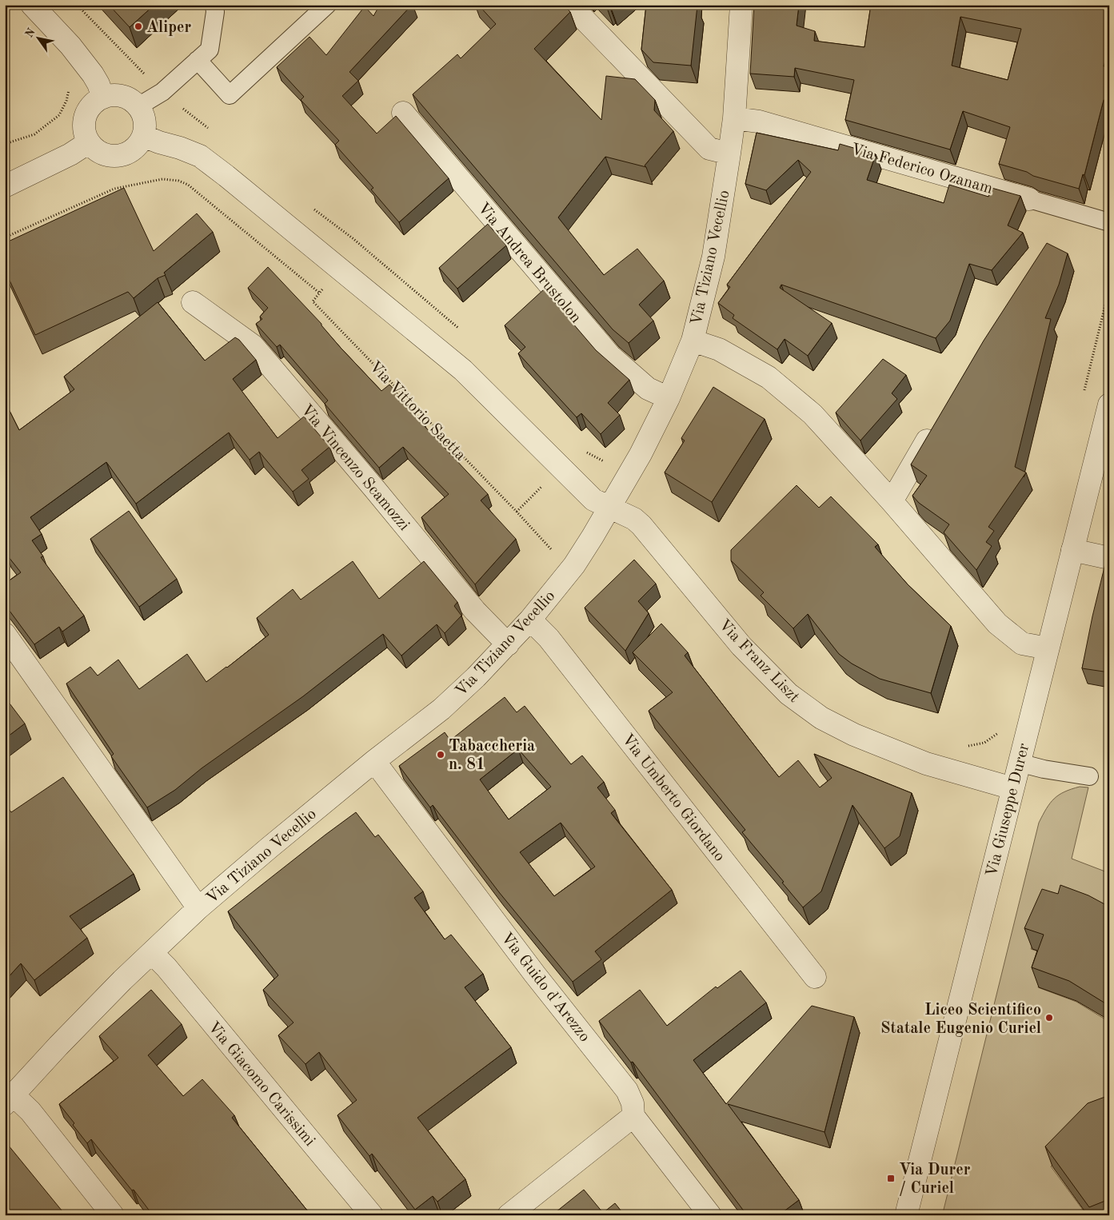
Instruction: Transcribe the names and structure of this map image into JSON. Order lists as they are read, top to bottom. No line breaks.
{"streets":{"street":["Via Federico Ozanam","Via Tiziano Vecellio","Via Andrea Brustolon","Via Vincenzo Scamozzi","Via Franz Liszt","Via Umberto Giordano","Via Giuseppe Durer","Via Guido d'Arezzo","Via Giacomo Carissimi"],"path":["Via Vittorio Saetta"]},"crossings":[["Via Federico Ozanam","Via Tiziano Vecellio"],["Via Tiziano Vecellio","Via Andrea Brustolon"],["Via Tiziano Vecellio","Via Vincenzo Scamozzi"],["Via Tiziano Vecellio","Via Franz Liszt"],["Via Tiziano Vecellio","Via Umberto Giordano"],["Via Tiziano Vecellio","Via Guido d'Arezzo"],["Via Tiziano Vecellio","Via Giacomo Carissimi"],["Via Franz Liszt","Via Giuseppe Durer"]],"places":{"other":["Aliper","Tabaccheria n. 81","Liceo Scientifico Statale Eugenio Curiel"],"transit":["Via Durer / Curiel"]},"north":"top left"}
